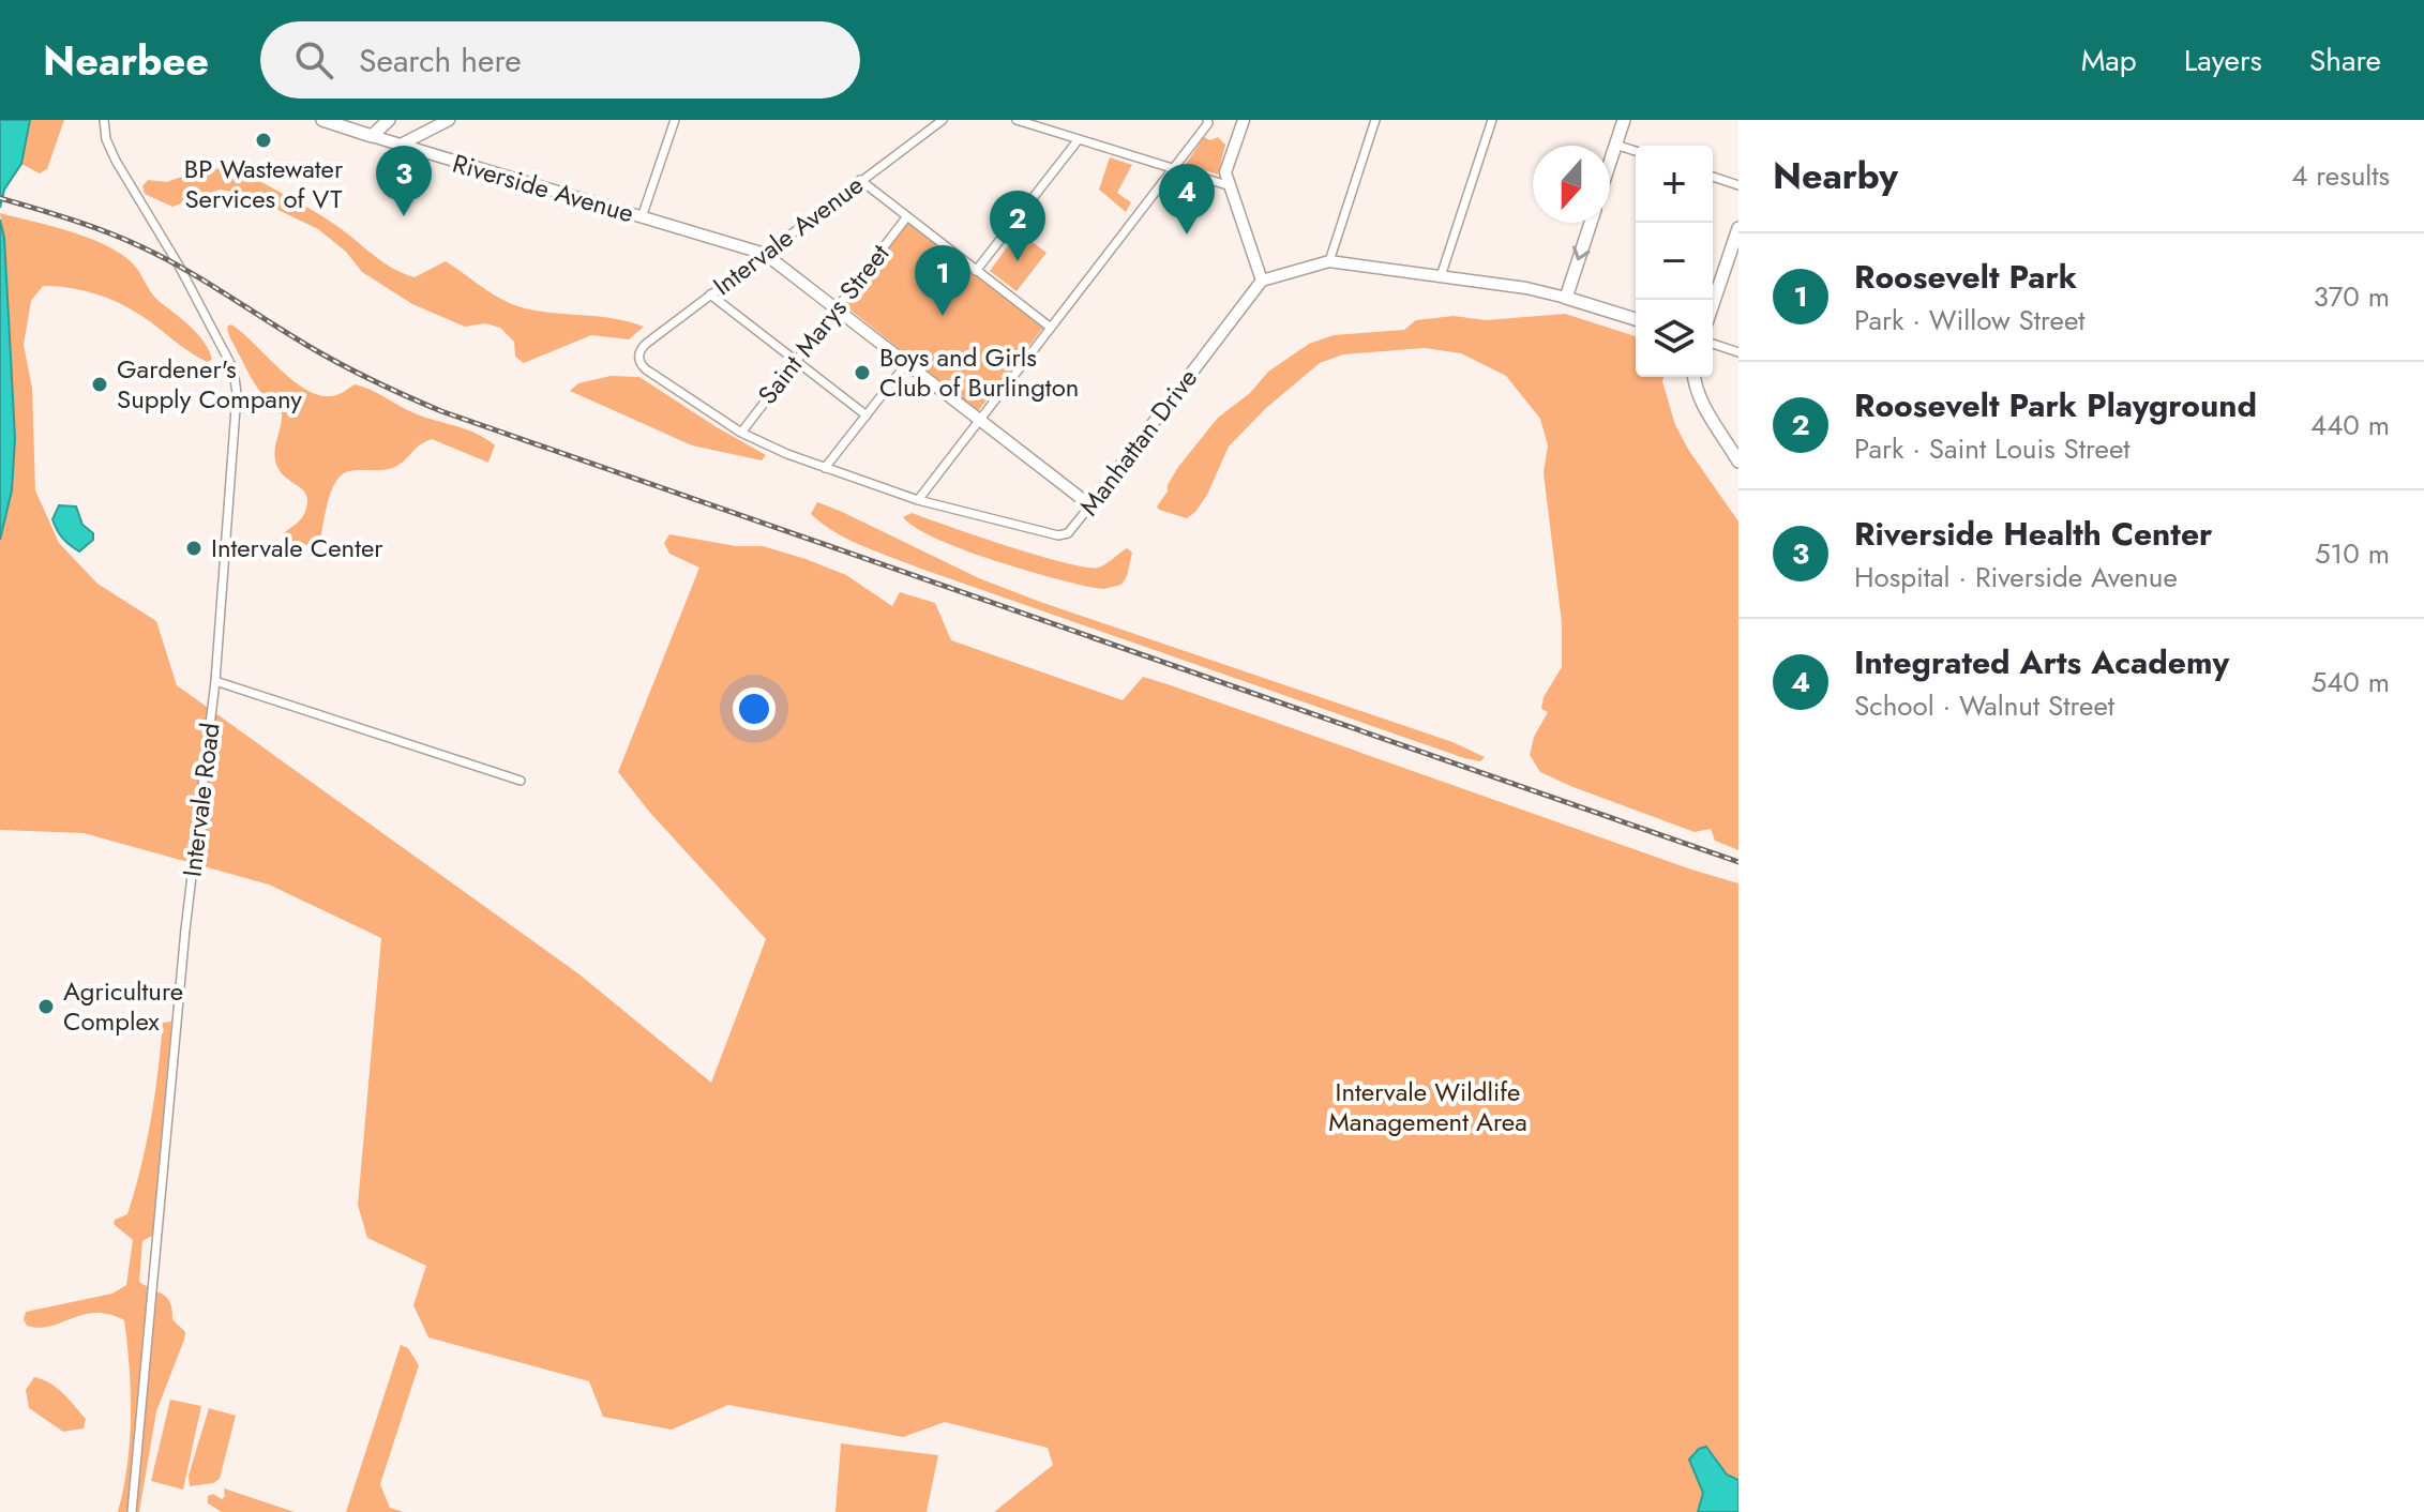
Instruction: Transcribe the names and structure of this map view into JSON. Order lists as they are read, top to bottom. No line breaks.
{"streets":{"main road":["Riverside Avenue"],"street":["Intervale Avenue","Saint Marys Street","Manhattan Drive","Intervale Road"]},"crossings":[["Riverside Avenue","Intervale Avenue"],["Intervale Avenue","Manhattan Drive"],["Saint Marys Street","Manhattan Drive"]],"parks":["Intervale Wildlife Management Area"],"places":["BP Wastewater Services of VT","Boys and Girls Club of Burlington","Gardener's Supply Company","Intervale Center","Agriculture Complex"],"north":"bottom","page":{"header":"Nearbee","search":"Search here","nav":["Map","Layers","Share"],"heading":["Nearby","4 results"],"map_buttons":["+","−"],"pins":["3","4","2","1"],"list":[{"mark":"1","name":"Roosevelt Park","note":"Park · Willow Street","value":"370 m"},{"mark":"2","name":"Roosevelt Park Playground","note":"Park · Saint Louis Street","value":"440 m"},{"mark":"3","name":"Riverside Health Center","note":"Hospital · Riverside Avenue","value":"510 m"},{"mark":"4","name":"Integrated Arts Academy","note":"School · Walnut Street","value":"540 m"}]}}
